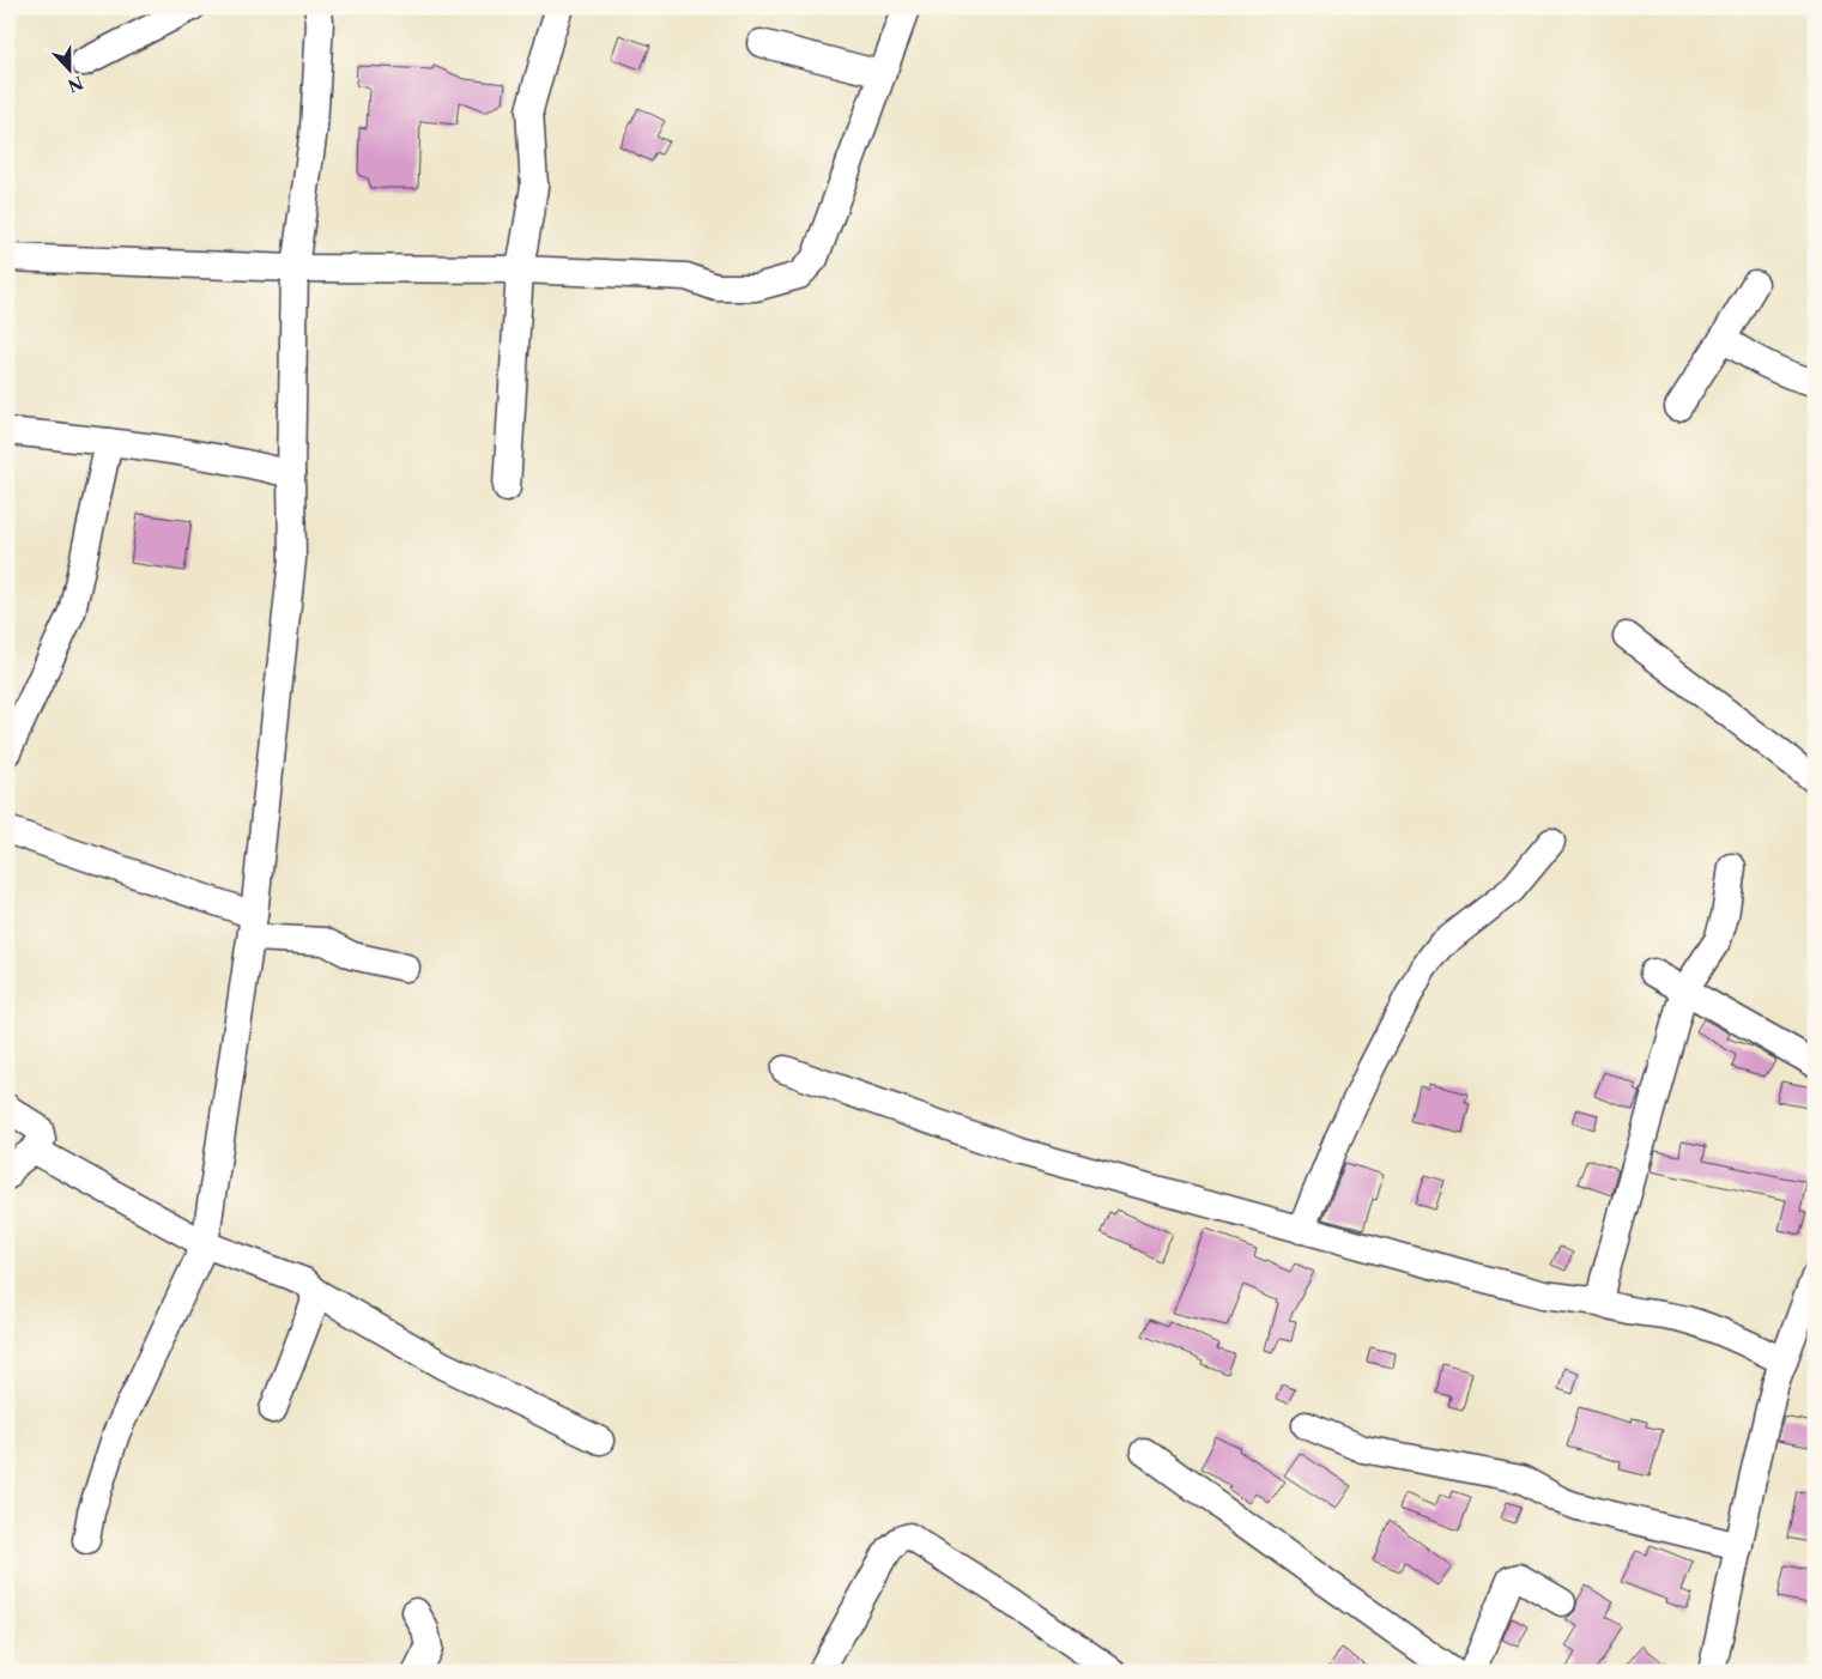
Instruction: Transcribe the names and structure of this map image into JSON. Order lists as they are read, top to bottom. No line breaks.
{"north":"bottom"}
